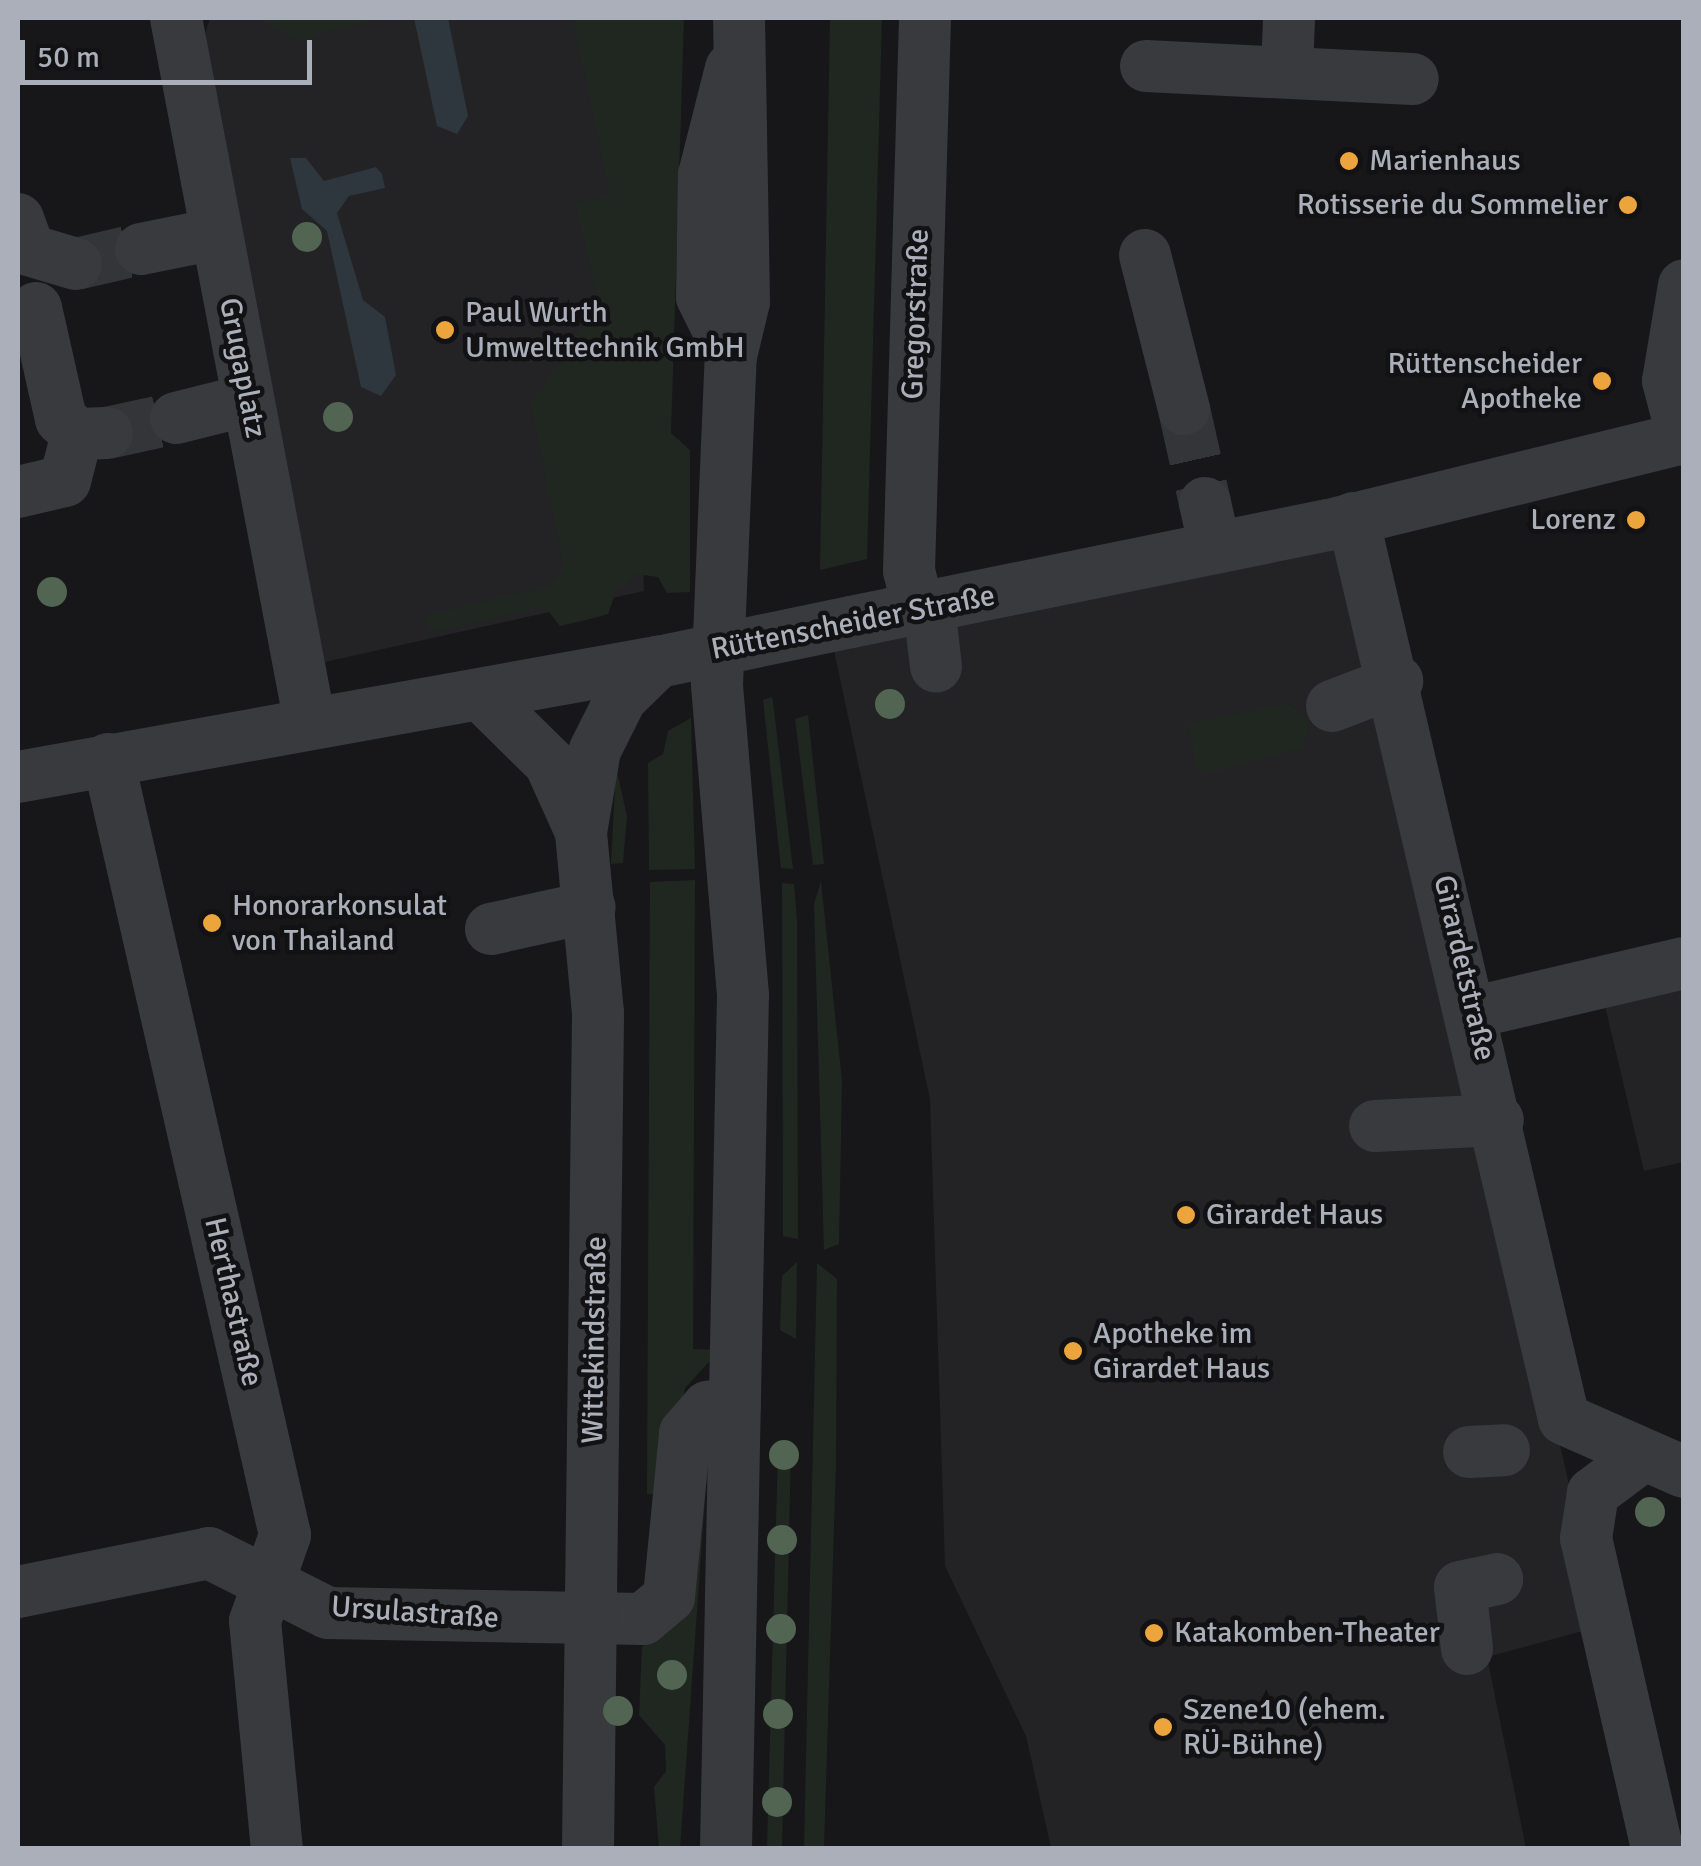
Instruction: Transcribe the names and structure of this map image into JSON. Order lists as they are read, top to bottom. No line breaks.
{"streets":{"street":["Gregorstraße","Grugaplatz","Rüttenscheider Straße","Girardetstraße","Herthastraße","Wittekindstraße","Ursulastraße"]},"crossings":[["Gregorstraße","Rüttenscheider Straße"],["Grugaplatz","Rüttenscheider Straße"],["Rüttenscheider Straße","Girardetstraße"],["Rüttenscheider Straße","Herthastraße"],["Rüttenscheider Straße","Wittekindstraße"],["Herthastraße","Ursulastraße"],["Wittekindstraße","Ursulastraße"]],"places":["Marienhaus","Rotisserie du Sommelier","Paul Wurth Umwelttechnik GmbH","Rüttenscheider Apotheke","Lorenz","Honorarkonsulat von Thailand","Girardet Haus","Apotheke im Girardet Haus","Katakomben-Theater","Szene10 (ehem. RÜ-Bühne)"],"scale_bar":"50 m"}
